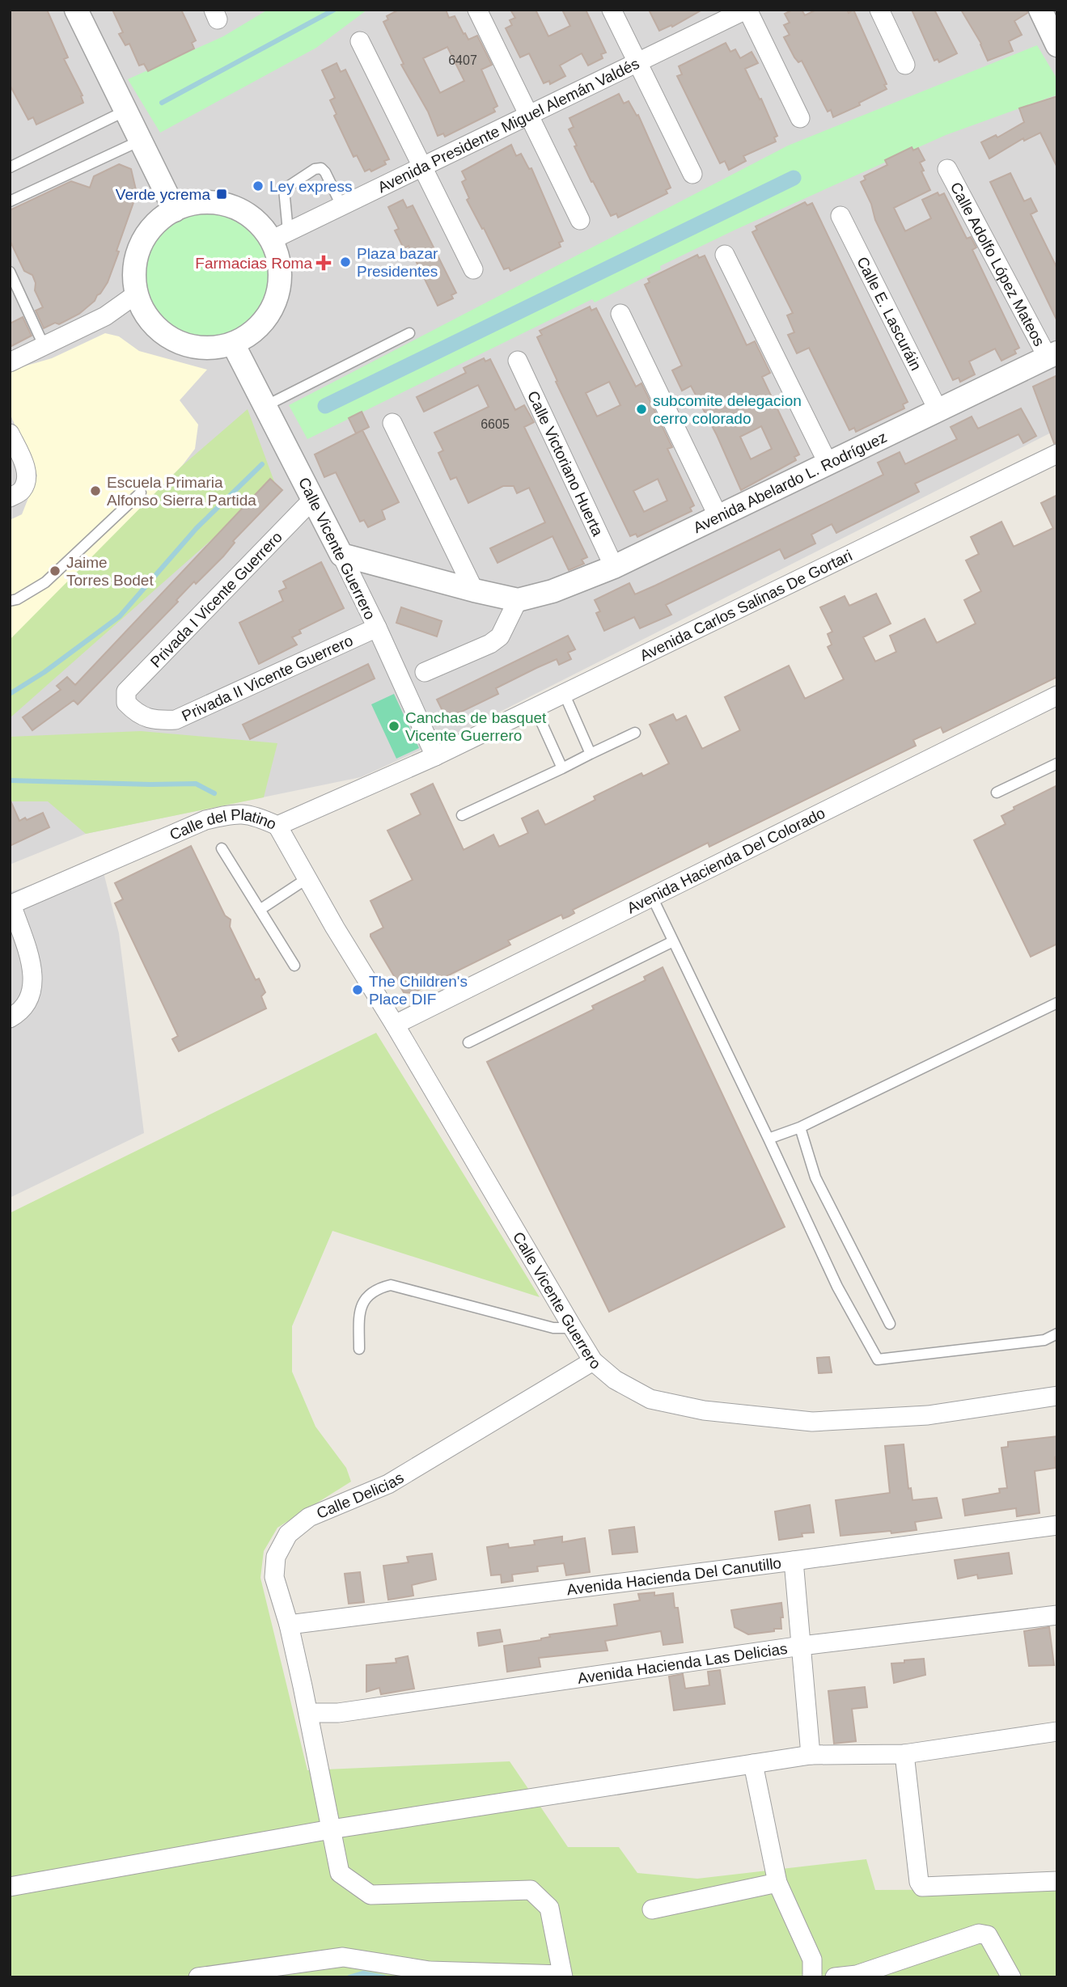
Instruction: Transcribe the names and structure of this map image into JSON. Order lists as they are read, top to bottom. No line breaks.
{"streets":{"street":["Avenida Presidente Miguel Alemán Valdés","Calle Adolfo López Mateos","Calle E. Lascuráin","Calle Victoriano Huerta","Avenida Abelardo L. Rodríguez","Calle Vicente Guerrero","Privada I Vicente Guerrero","Avenida Carlos Salinas De Gortari","Privada II Vicente Guerrero","Calle del Platino","Avenida Hacienda Del Colorado","Calle Delicias","Avenida Hacienda Del Canutillo","Avenida Hacienda Las Delicias"]},"crossings":[["Avenida Presidente Miguel Alemán Valdés","Calle Vicente Guerrero"],["Calle Adolfo López Mateos","Avenida Abelardo L. Rodríguez"],["Calle E. Lascuráin","Avenida Abelardo L. Rodríguez"],["Calle Victoriano Huerta","Avenida Abelardo L. Rodríguez"],["Avenida Abelardo L. Rodríguez","Calle Vicente Guerrero"],["Calle Vicente Guerrero","Privada I Vicente Guerrero"],["Calle Vicente Guerrero","Avenida Carlos Salinas De Gortari"],["Calle Vicente Guerrero","Privada II Vicente Guerrero"],["Calle Vicente Guerrero","Calle del Platino"],["Calle Vicente Guerrero","Avenida Hacienda Del Colorado"],["Calle Vicente Guerrero","Calle Delicias"],["Privada I Vicente Guerrero","Privada II Vicente Guerrero"],["Avenida Carlos Salinas De Gortari","Calle del Platino"],["Calle Delicias","Avenida Hacienda Del Canutillo"],["Calle Delicias","Avenida Hacienda Las Delicias"]],"places":{"other":["Ley express","Plaza bazar Presidentes","subcomite delegacion cerro colorado","Escuela Primaria Alfonso Sierra Partida","Jaime Torres Bodet","Canchas de basquet Vicente Guerrero","The Children's Place DIF"],"transit":["Verde ycrema"],"health":["Farmacias Roma"]},"house_numbers":["6407","6605"]}
